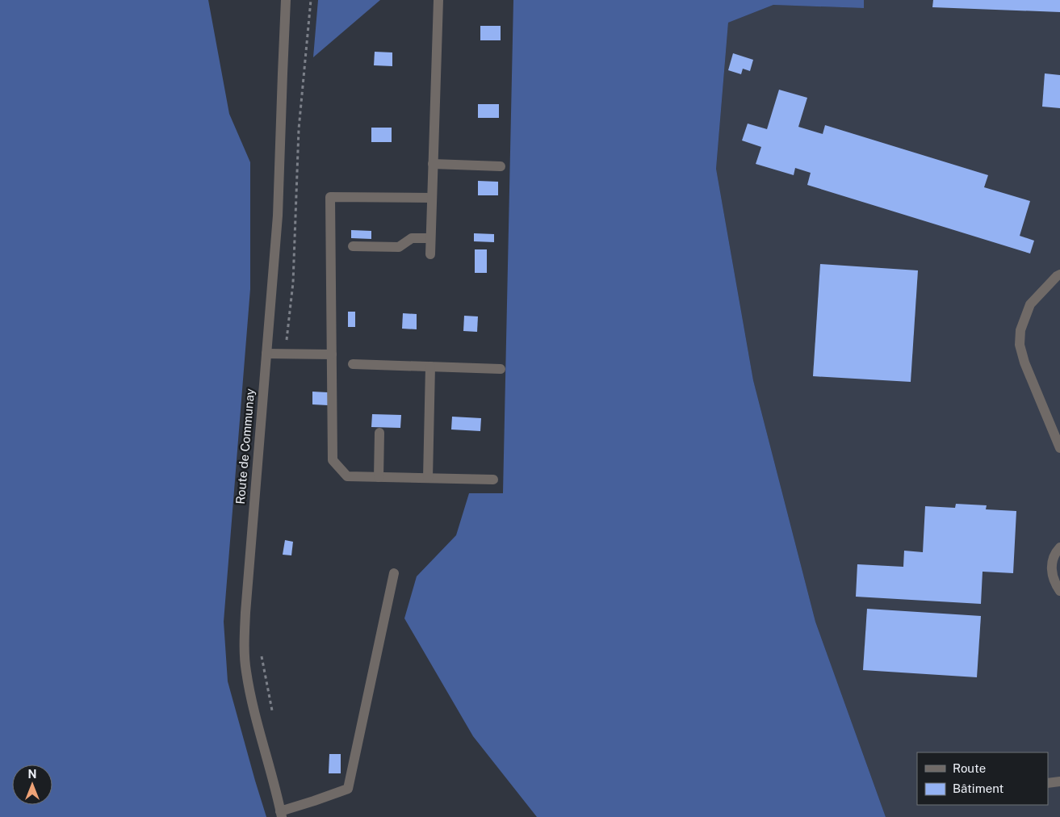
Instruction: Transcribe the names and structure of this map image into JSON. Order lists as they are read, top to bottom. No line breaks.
{"streets":{"street":["Route de Communay"]},"legend":["Route","Bâtiment"],"north":"top"}
